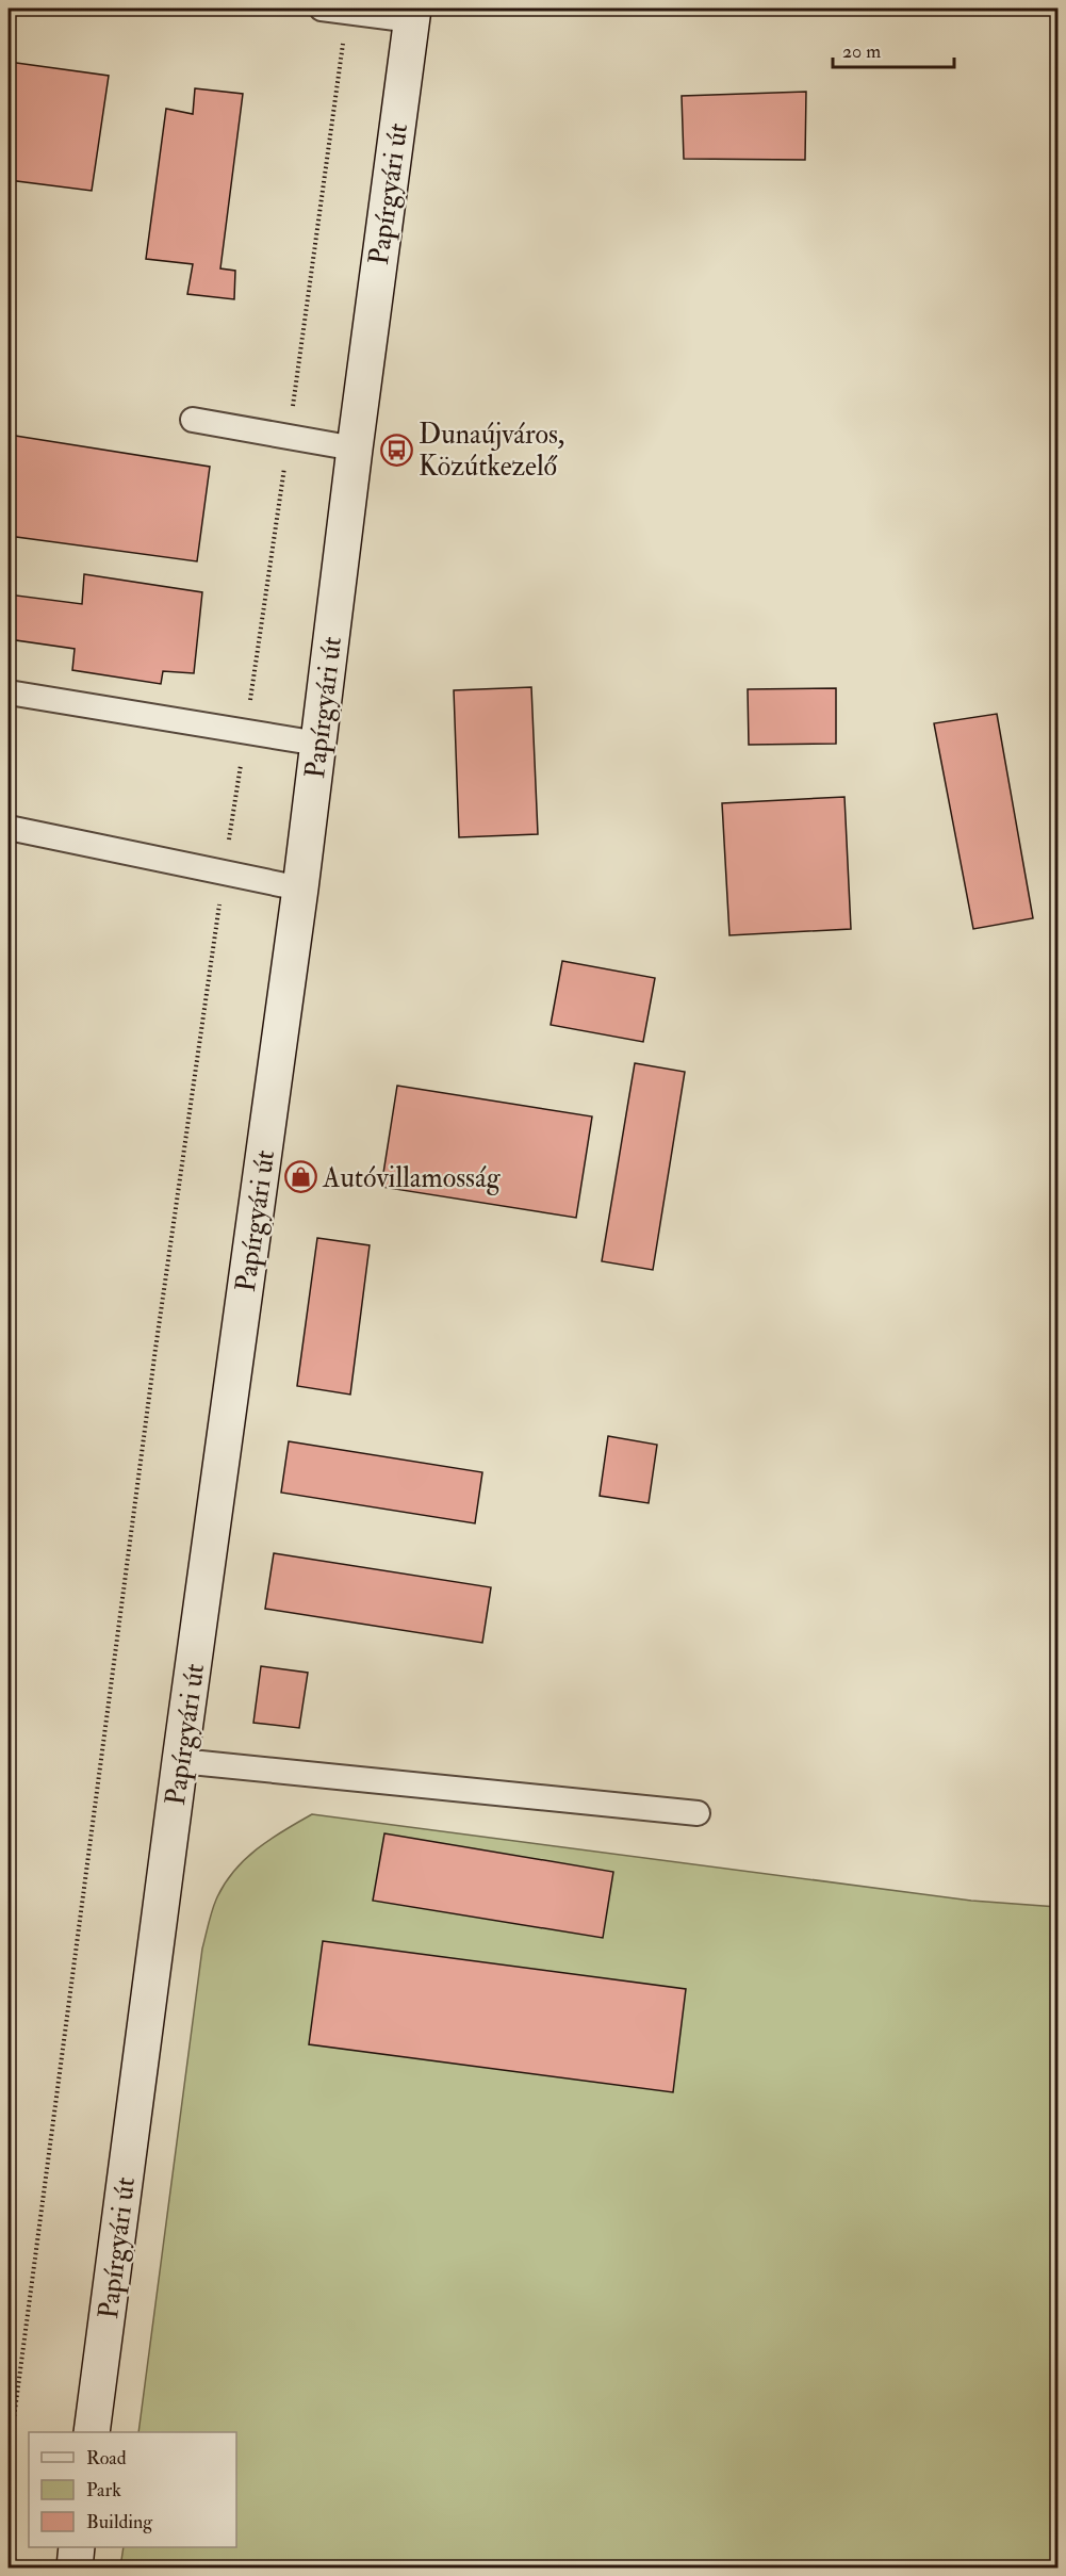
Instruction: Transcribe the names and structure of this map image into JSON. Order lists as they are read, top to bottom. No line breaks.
{"streets":{"street":["Papírgyári út"]},"places":{"bus stop":["Dunaújváros, Közútkezelő"],"shop":["Autóvillamosság"]},"legend":["Road","Park","Building"],"scale_bar":"20 m"}
